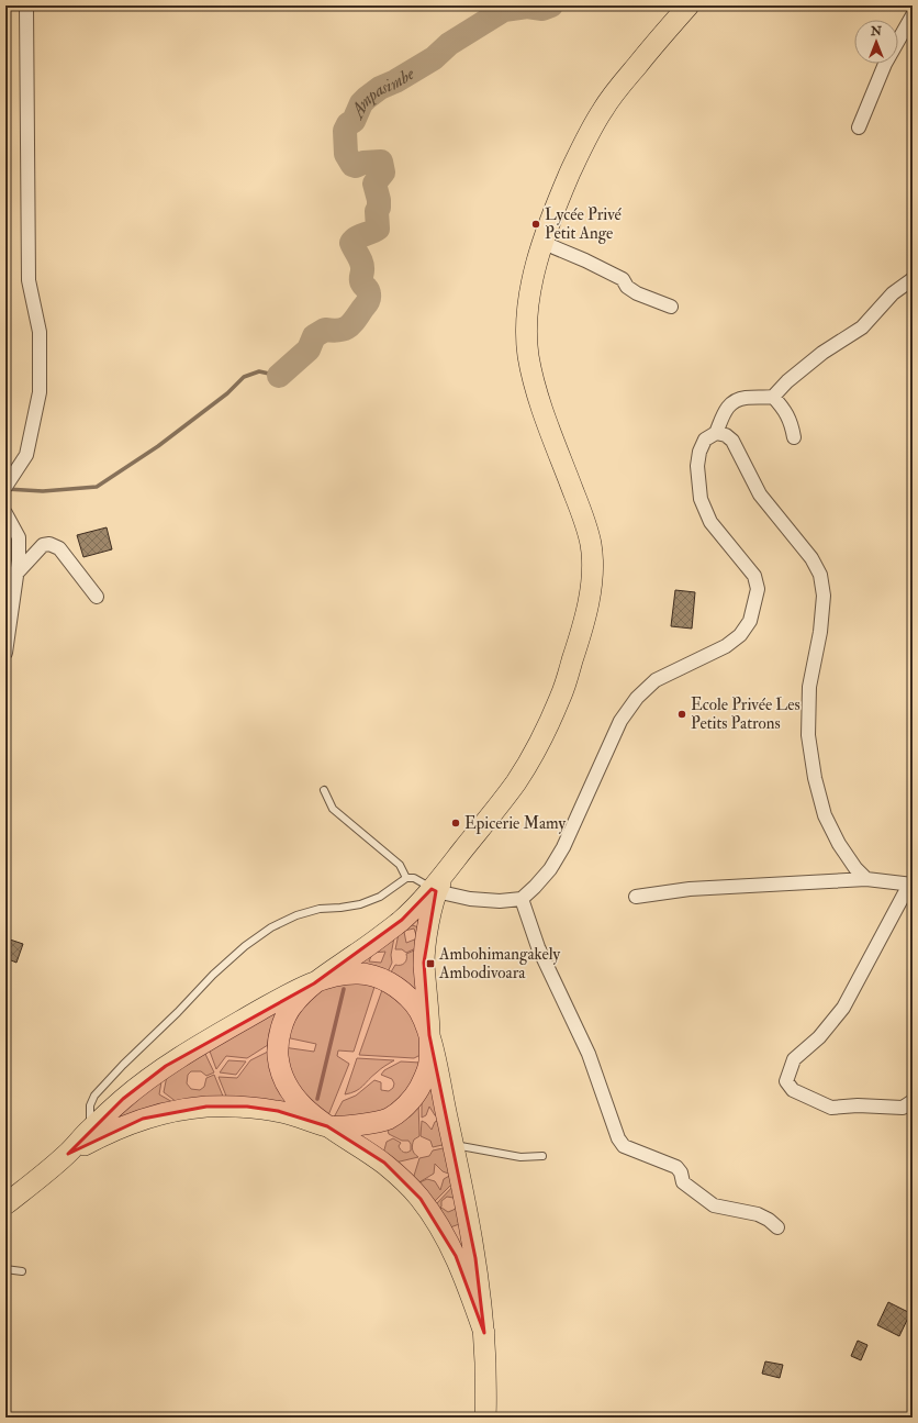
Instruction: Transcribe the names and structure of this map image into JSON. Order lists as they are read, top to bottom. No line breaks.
{"water":["Ampasimbe"],"places":{"other":["Lycée Privé Petit Ange","Ecole Privée Les Petits Patrons","Epicerie Mamy"],"transit":["Ambohimangakely Ambodivoara"]},"north":"top"}
